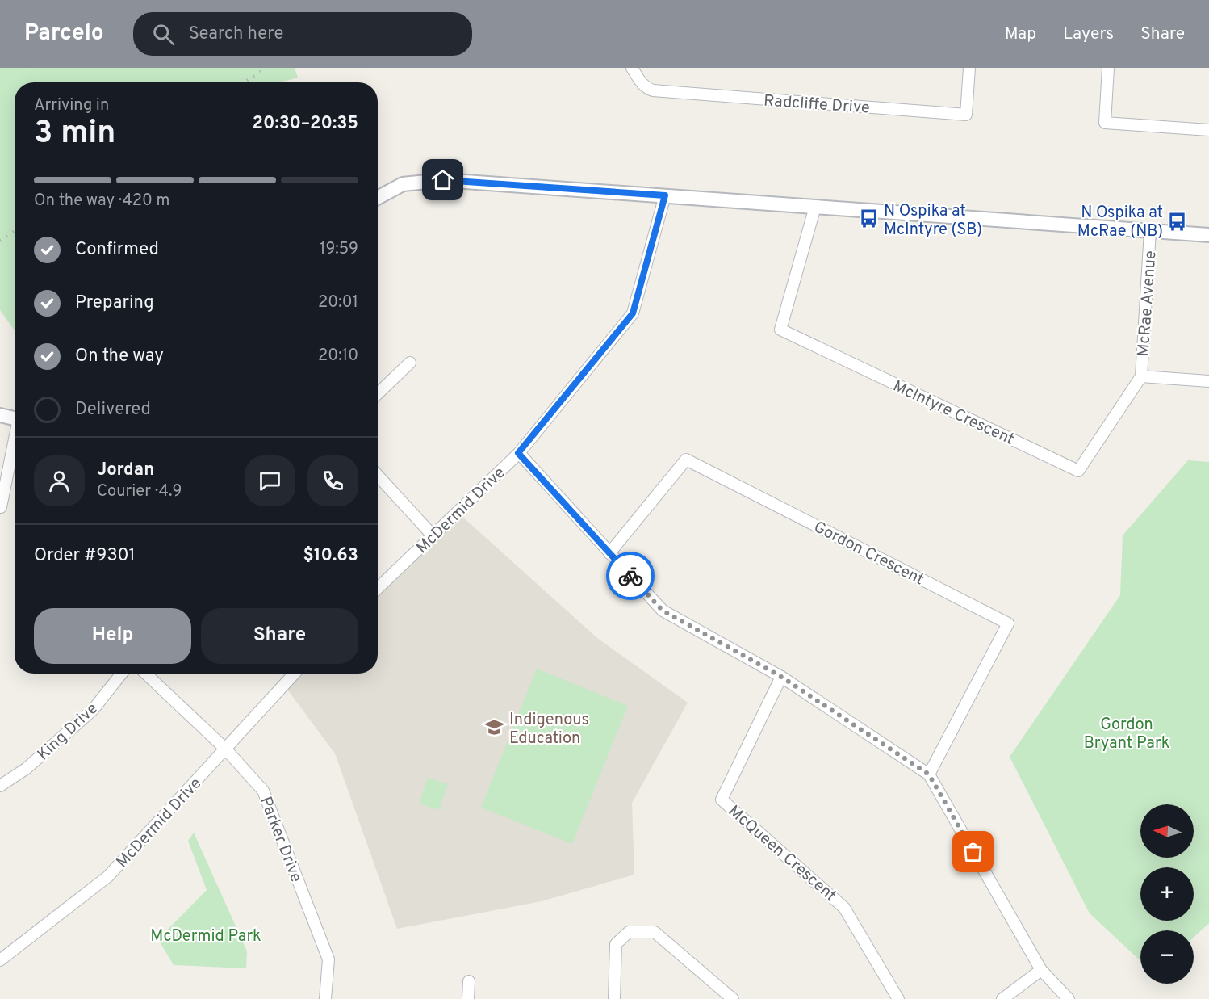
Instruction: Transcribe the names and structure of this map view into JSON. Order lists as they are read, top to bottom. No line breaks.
{"streets":{"street":["Radcliffe Drive","McRae Avenue","McIntyre Crescent","McDermid Drive","Gordon Crescent","King Drive","Parker Drive","McQueen Crescent"]},"crossings":[["McRae Avenue","McIntyre Crescent"],["McDermid Drive","Parker Drive"]],"parks":["Gordon Bryant Park","McDermid Park"],"places":{"bus stop":["N Ospika at McIntyre (SB)","N Ospika at McRae (NB)"],"school or university":["Indigenous Education"]},"north":"left","page":{"header":"Parcelo","search":"Search here","nav":["Map","Layers","Share"],"heading":["3 min","Arriving in","20:30–20:35"],"panel":["Jordan","Courier · 4.9","Order #9301","$10.63"],"bar":"On the way · 420 m","list":[["Confirmed","19:59"],["Preparing","20:01"],["On the way","20:10"],"Delivered"],"buttons":["Help","Share"],"map_buttons":["+","−"]}}
